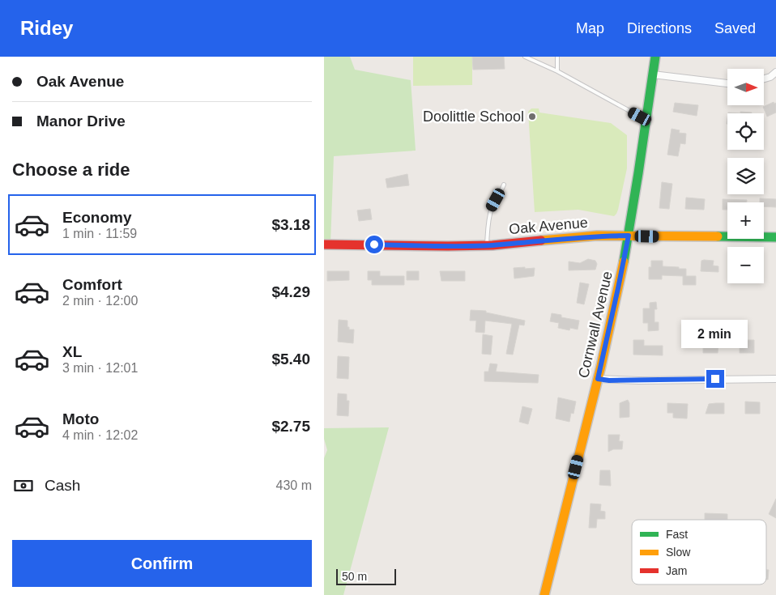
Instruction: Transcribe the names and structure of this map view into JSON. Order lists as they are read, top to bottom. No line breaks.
{"streets":{"street":["Oak Avenue","Cornwall Avenue"]},"crossings":[["Oak Avenue","Cornwall Avenue"]],"places":["Doolittle School"],"legend":["Fast","Slow","Jam"],"scale_bar":"50 m","north":"right","page":{"header":"Ridey","nav":["Map","Directions","Saved"],"banner":["Oak Avenue","Manor Drive"],"map_buttons":["+","−"],"heading":"Choose a ride","list":[{"name":"Economy","note":"1 min · 11:59","value":"$3.18"},{"name":"Comfort","note":"2 min · 12:00","value":"$4.29"},{"name":"XL","note":"3 min · 12:01","value":"$5.40"},{"name":"Moto","note":"4 min · 12:02","value":"$2.75"}],"bubble":"2 min","pay":["Cash","430 m"],"buttons":"Confirm","scale":"50 m"}}
